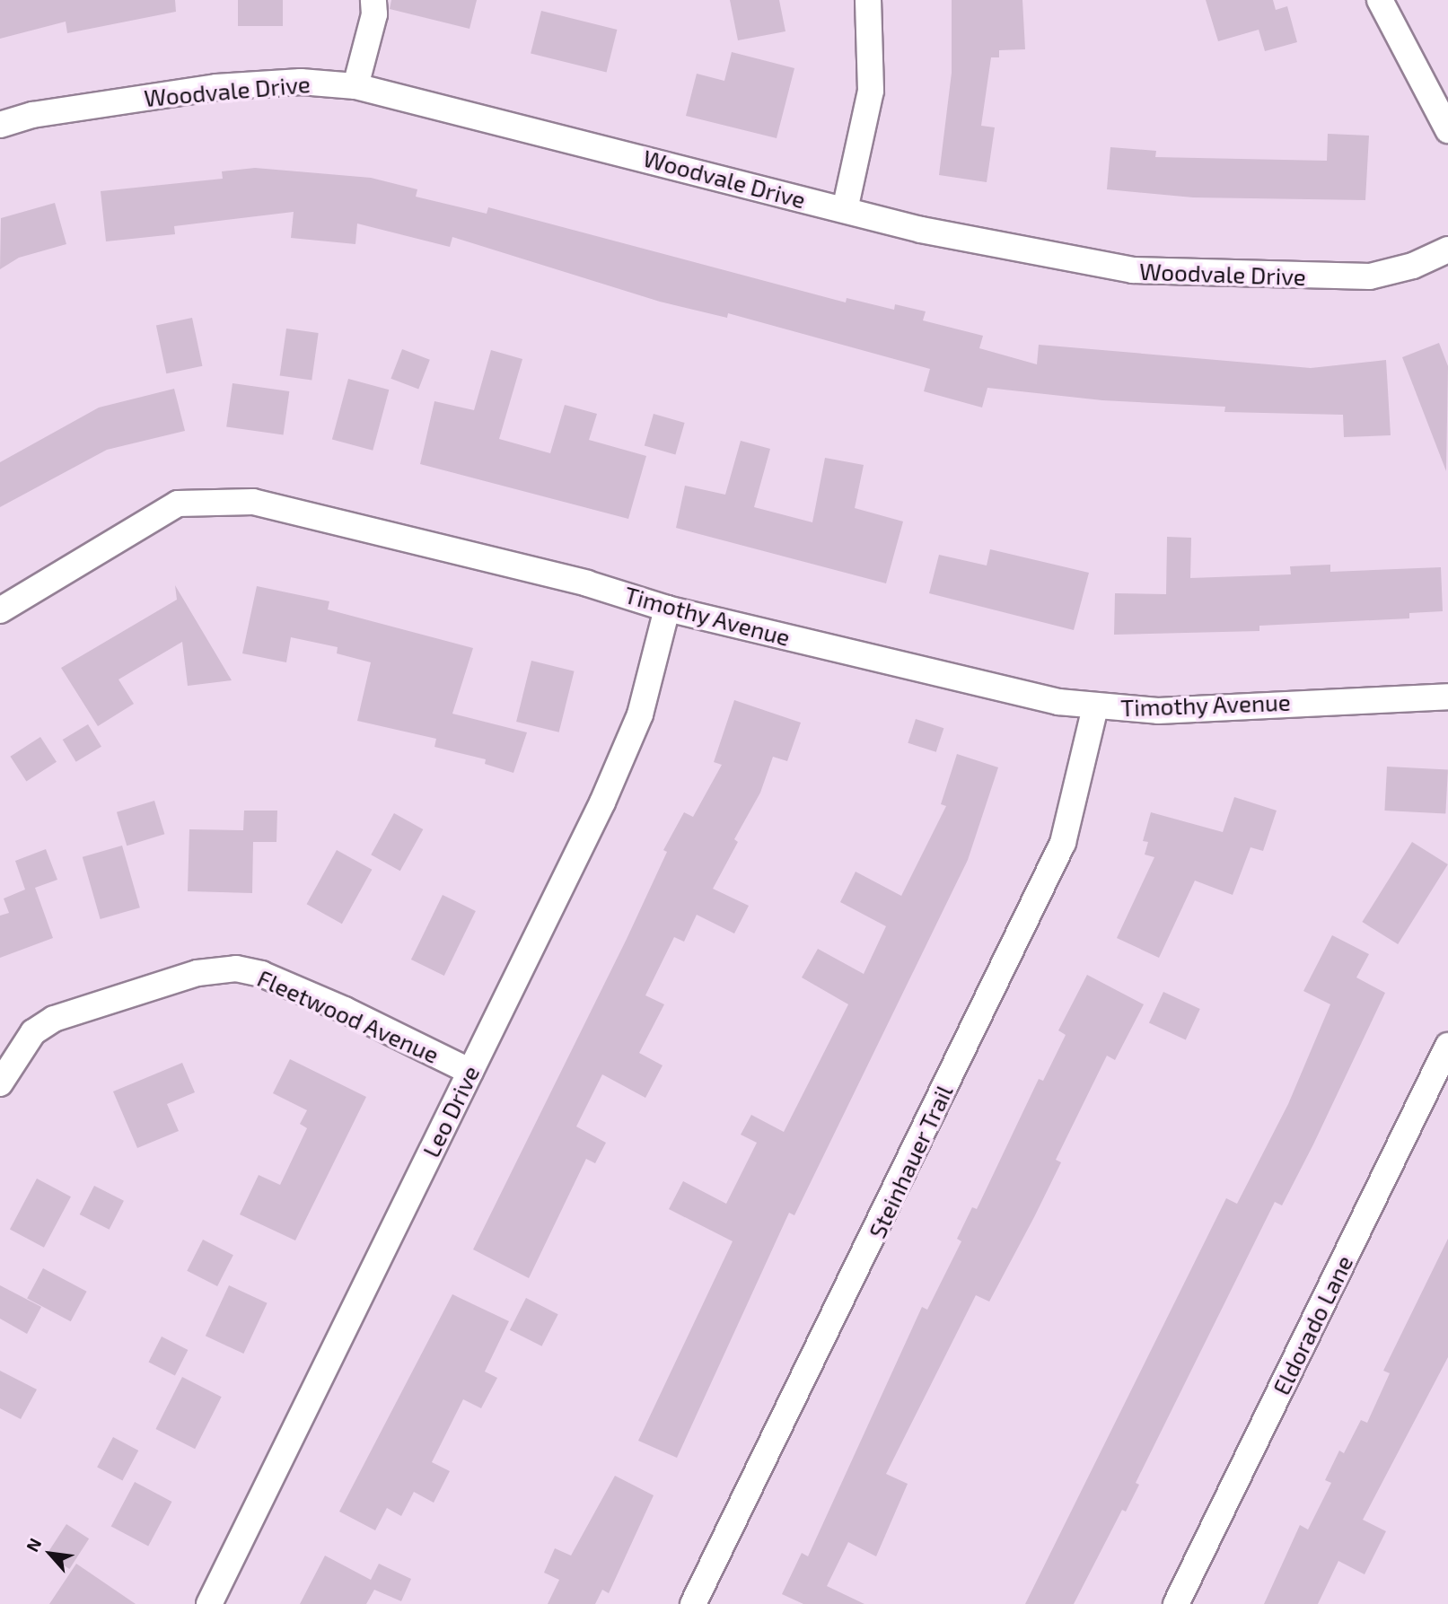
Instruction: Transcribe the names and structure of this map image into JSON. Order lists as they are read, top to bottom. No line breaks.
{"streets":{"street":["Woodvale Drive","Timothy Avenue","Fleetwood Avenue","Leo Drive","Steinhauer Trail","Eldorado Lane"]},"crossings":[["Timothy Avenue","Leo Drive"],["Timothy Avenue","Steinhauer Trail"],["Fleetwood Avenue","Leo Drive"]],"north":"top left"}
